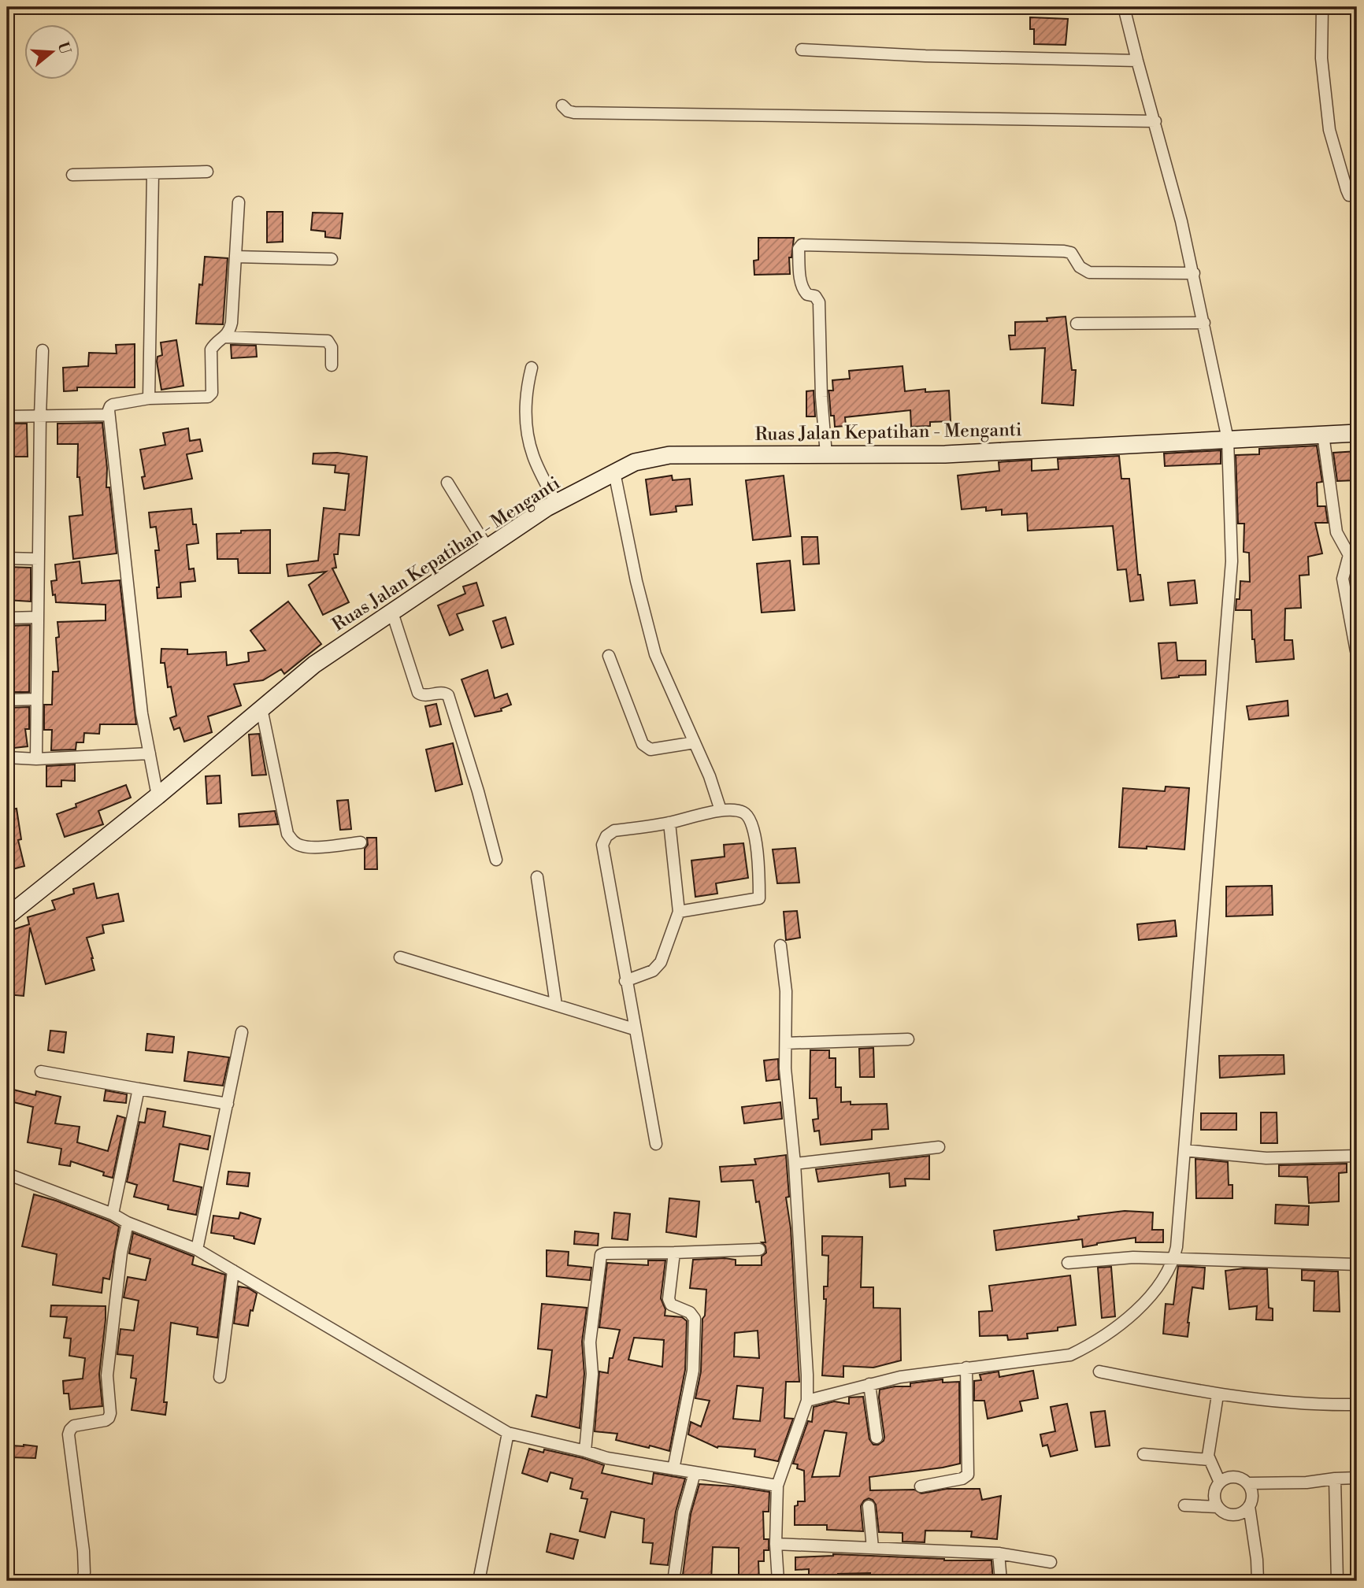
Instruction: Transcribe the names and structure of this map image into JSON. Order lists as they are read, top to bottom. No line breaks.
{"streets":{"main road":["Ruas Jalan Kepatihan - Menganti"]},"north":"right"}
